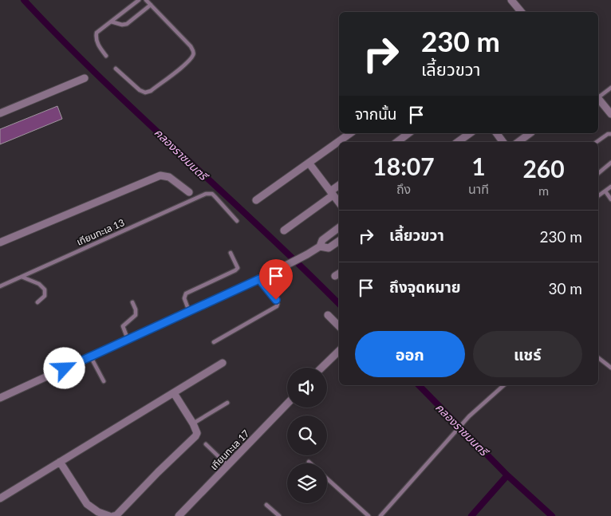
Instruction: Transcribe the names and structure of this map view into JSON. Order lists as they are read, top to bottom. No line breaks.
{"streets":{"street":["เทียนทะเล 17"],"lane":["เทียนทะเล 13"]},"water":["คลองราชมนตรี"],"page":{"turn":["230 m","เลี้ยวขวา"],"then":"จากนั้น","eta":["18:07","ถึง","1","นาที","260","m"],"list":[{"name":"เลี้ยวขวา","value":"230 m"},{"name":"ถึงจุดหมาย","value":"30 m"}],"buttons":["ออก","แชร์"]}}
